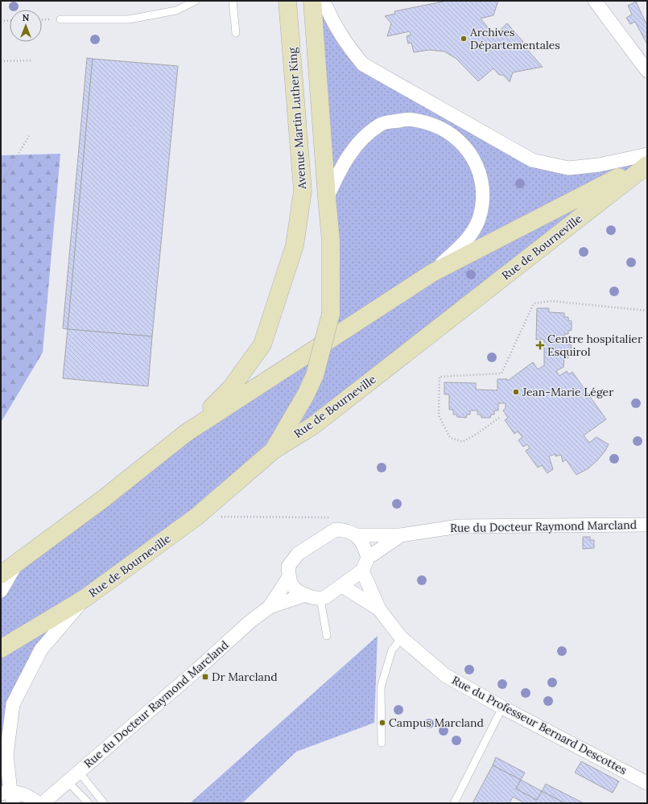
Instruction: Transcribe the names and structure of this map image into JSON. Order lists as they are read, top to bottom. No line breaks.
{"streets":{"main road":["Avenue Martin Luther King","Rue de Bourneville"],"street":["Rue du Docteur Raymond Marcland","Rue du Professeur Bernard Descottes"]},"crossings":[["Avenue Martin Luther King","Rue de Bourneville"],["Rue du Docteur Raymond Marcland","Rue du Professeur Bernard Descottes"]],"places":{"other":["Archives Départementales","Jean-Marie Léger","Campus Marcland"],"health":["Centre hospitalier Esquirol"],"transit":["Dr Marcland"]},"north":"top"}
